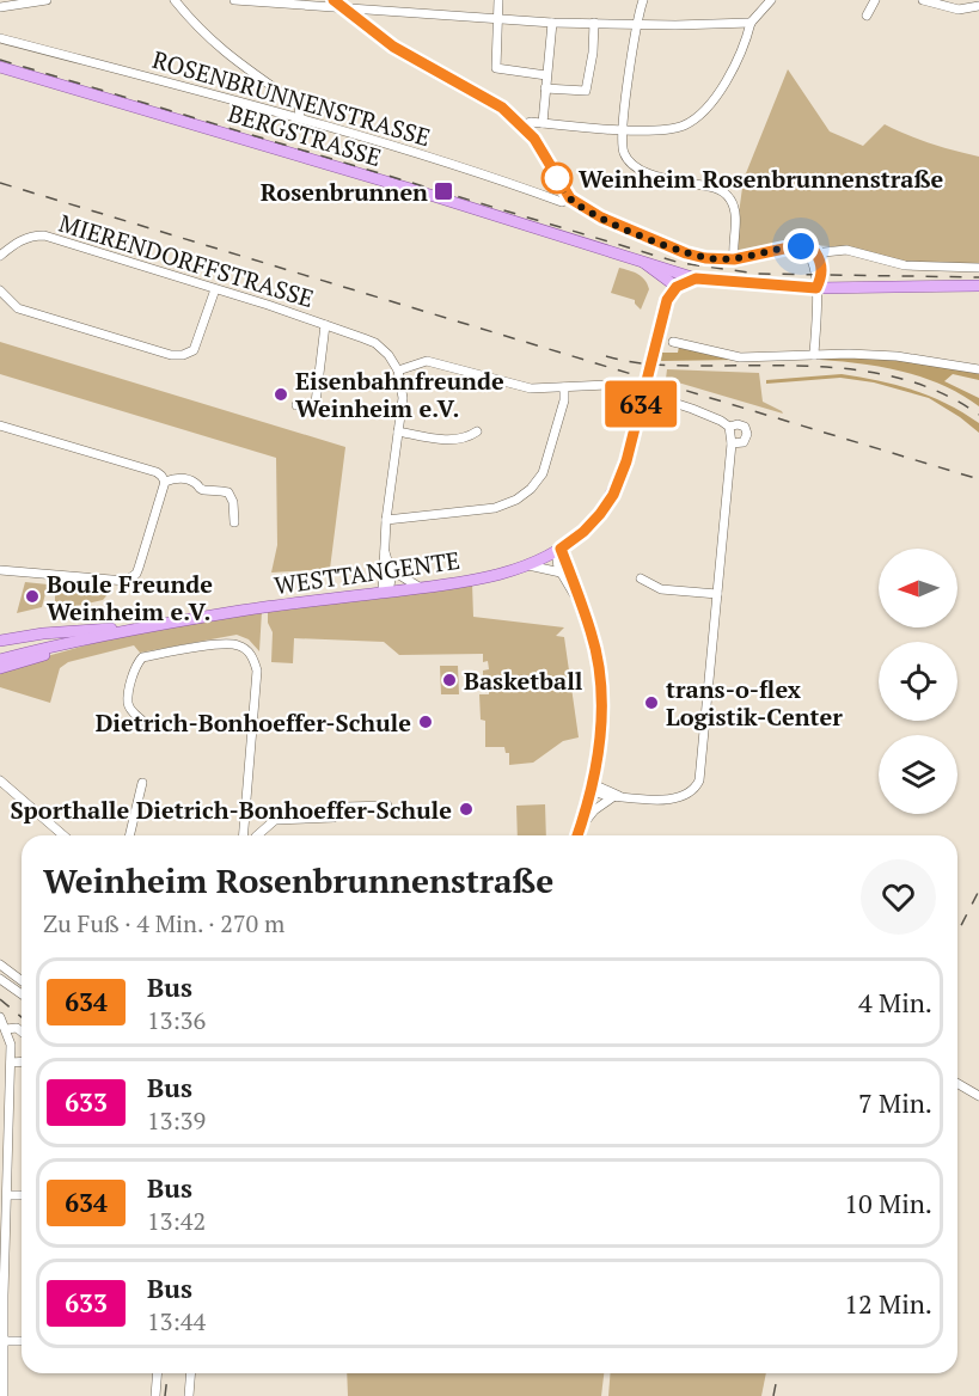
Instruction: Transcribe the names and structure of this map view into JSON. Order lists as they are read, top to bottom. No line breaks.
{"streets":{"main road":["BERGSTRASSE","WESTTANGENTE"],"street":["ROSENBRUNNENSTRASSE","MIERENDORFFSTRASSE"]},"places":{"other":["Weinheim Rosenbrunnenstraße","Eisenbahnfreunde Weinheim e.V.","Boule Freunde Weinheim e.V.","Basketball","trans-o-flex Logistik-Center","Dietrich-Bonhoeffer-Schule","Sporthalle Dietrich-Bonhoeffer-Schule"],"transit":["Rosenbrunnen"]},"lines":["bus line 634"],"north":"left","page":{"on_map":"634","heading":["Weinheim Rosenbrunnenstraße","Zu Fuß · 4 Min. · 270 m"],"list":[{"mark":"634","name":"Bus","note":"13:36","value":"4 Min."},{"mark":"633","name":"Bus","note":"13:39","value":"7 Min."},{"mark":"634","name":"Bus","note":"13:42","value":"10 Min."},{"mark":"633","name":"Bus","note":"13:44","value":"12 Min."}]}}
